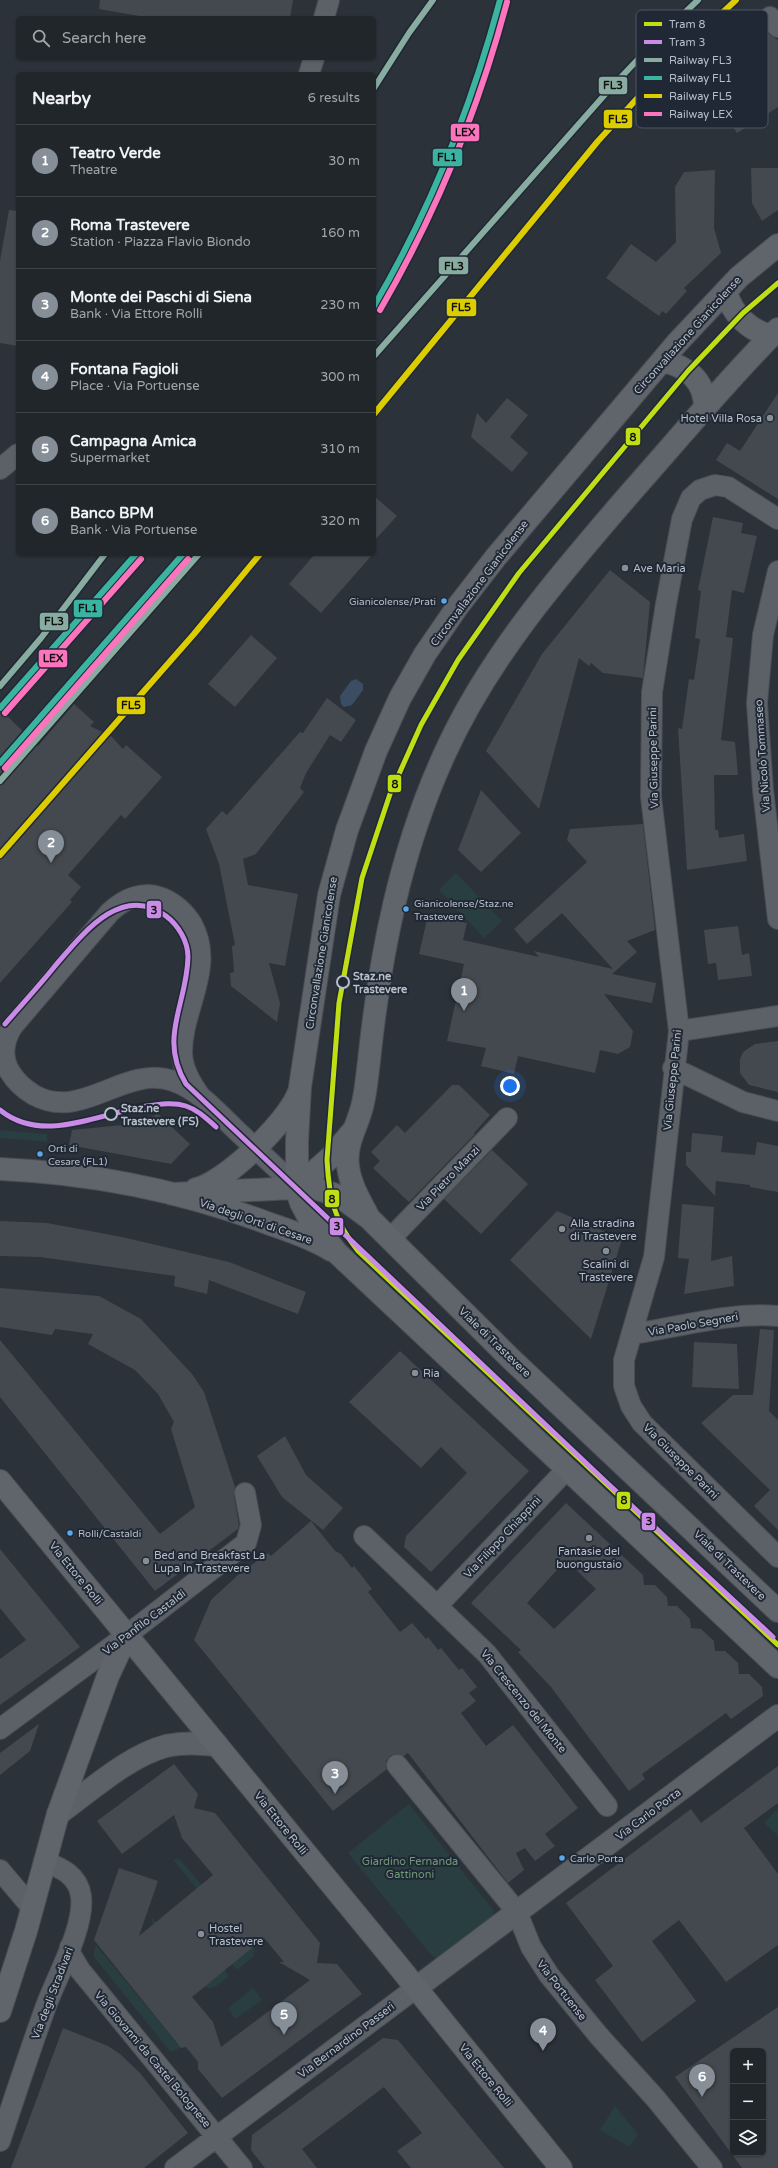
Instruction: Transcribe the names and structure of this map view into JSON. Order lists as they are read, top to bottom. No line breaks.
{"streets":{"main road":["Circonvallazione Gianicolense","Via degli Orti di Cesare","Viale di Trastevere","Via Ettore Rolli"],"street":["Via Nicolò Tommaseo","Via Giuseppe Parini","Via Pietro Manzi","Via Paolo Segneri","Via Filippo Chiappini","Via Panfilo Castaldi","Via Crescenzo del Monte","Via Carlo Porta","Via Portuense","Via degli Stradivari","Via Bernardino Passeri","Via Giovanni da Castel Bolognese"]},"crossings":[["Circonvallazione Gianicolense","Via degli Orti di Cesare"],["Circonvallazione Gianicolense","Viale di Trastevere"],["Via Giuseppe Parini","Via Paolo Segneri"],["Via Pietro Manzi","Viale di Trastevere"],["Via degli Orti di Cesare","Viale di Trastevere"],["Via Filippo Chiappini","Via Crescenzo del Monte"],["Via Ettore Rolli","Via Panfilo Castaldi"],["Via Ettore Rolli","Via Bernardino Passeri"],["Via Carlo Porta","Via Portuense"],["Via Carlo Porta","Via Bernardino Passeri"],["Via Portuense","Via Bernardino Passeri"],["Via degli Stradivari","Via Giovanni da Castel Bolognese"],["Via Bernardino Passeri","Via Giovanni da Castel Bolognese"]],"parks":["Giardino Fernanda Gattinoni"],"places":["Hotel Villa Rosa","Ave Maria","Gianicolense/Prati","Gianicolense/Staz.ne Trastevere","Staz.ne Trastevere","Staz.ne Trastevere (FS)","Orti di Cesare (FL1)","Alla stradina di Trastevere","Scalini di Trastevere","Ria","Rolli/Castaldi","Fantasie del buongustaio","Bed and Breakfast La Lupa In Trastevere","Carlo Porta","Hostel Trastevere"],"lines":["rail line FL3","rail line FL1","rail line FL5","rail line LEX","tram line 8","tram line 3"],"legend":["Tram 8","Tram 3","Railway FL3","Railway FL1","Railway FL5","Railway LEX"],"page":{"search":"Search here","heading":["Nearby","6 results"],"list":[{"mark":"1","name":"Teatro Verde","note":"Theatre","value":"30 m"},{"mark":"2","name":"Roma Trastevere","note":"Station · Piazza Flavio Biondo","value":"160 m"},{"mark":"3","name":"Monte dei Paschi di Siena","note":"Bank · Via Ettore Rolli","value":"230 m"},{"mark":"4","name":"Fontana Fagioli","note":"Place · Via Portuense","value":"300 m"},{"mark":"5","name":"Campagna Amica","note":"Supermarket","value":"310 m"},{"mark":"6","name":"Banco BPM","note":"Bank · Via Portuense","value":"320 m"}],"pins":["2","1","3","5","4","6"],"map_buttons":["+","−"]}}
